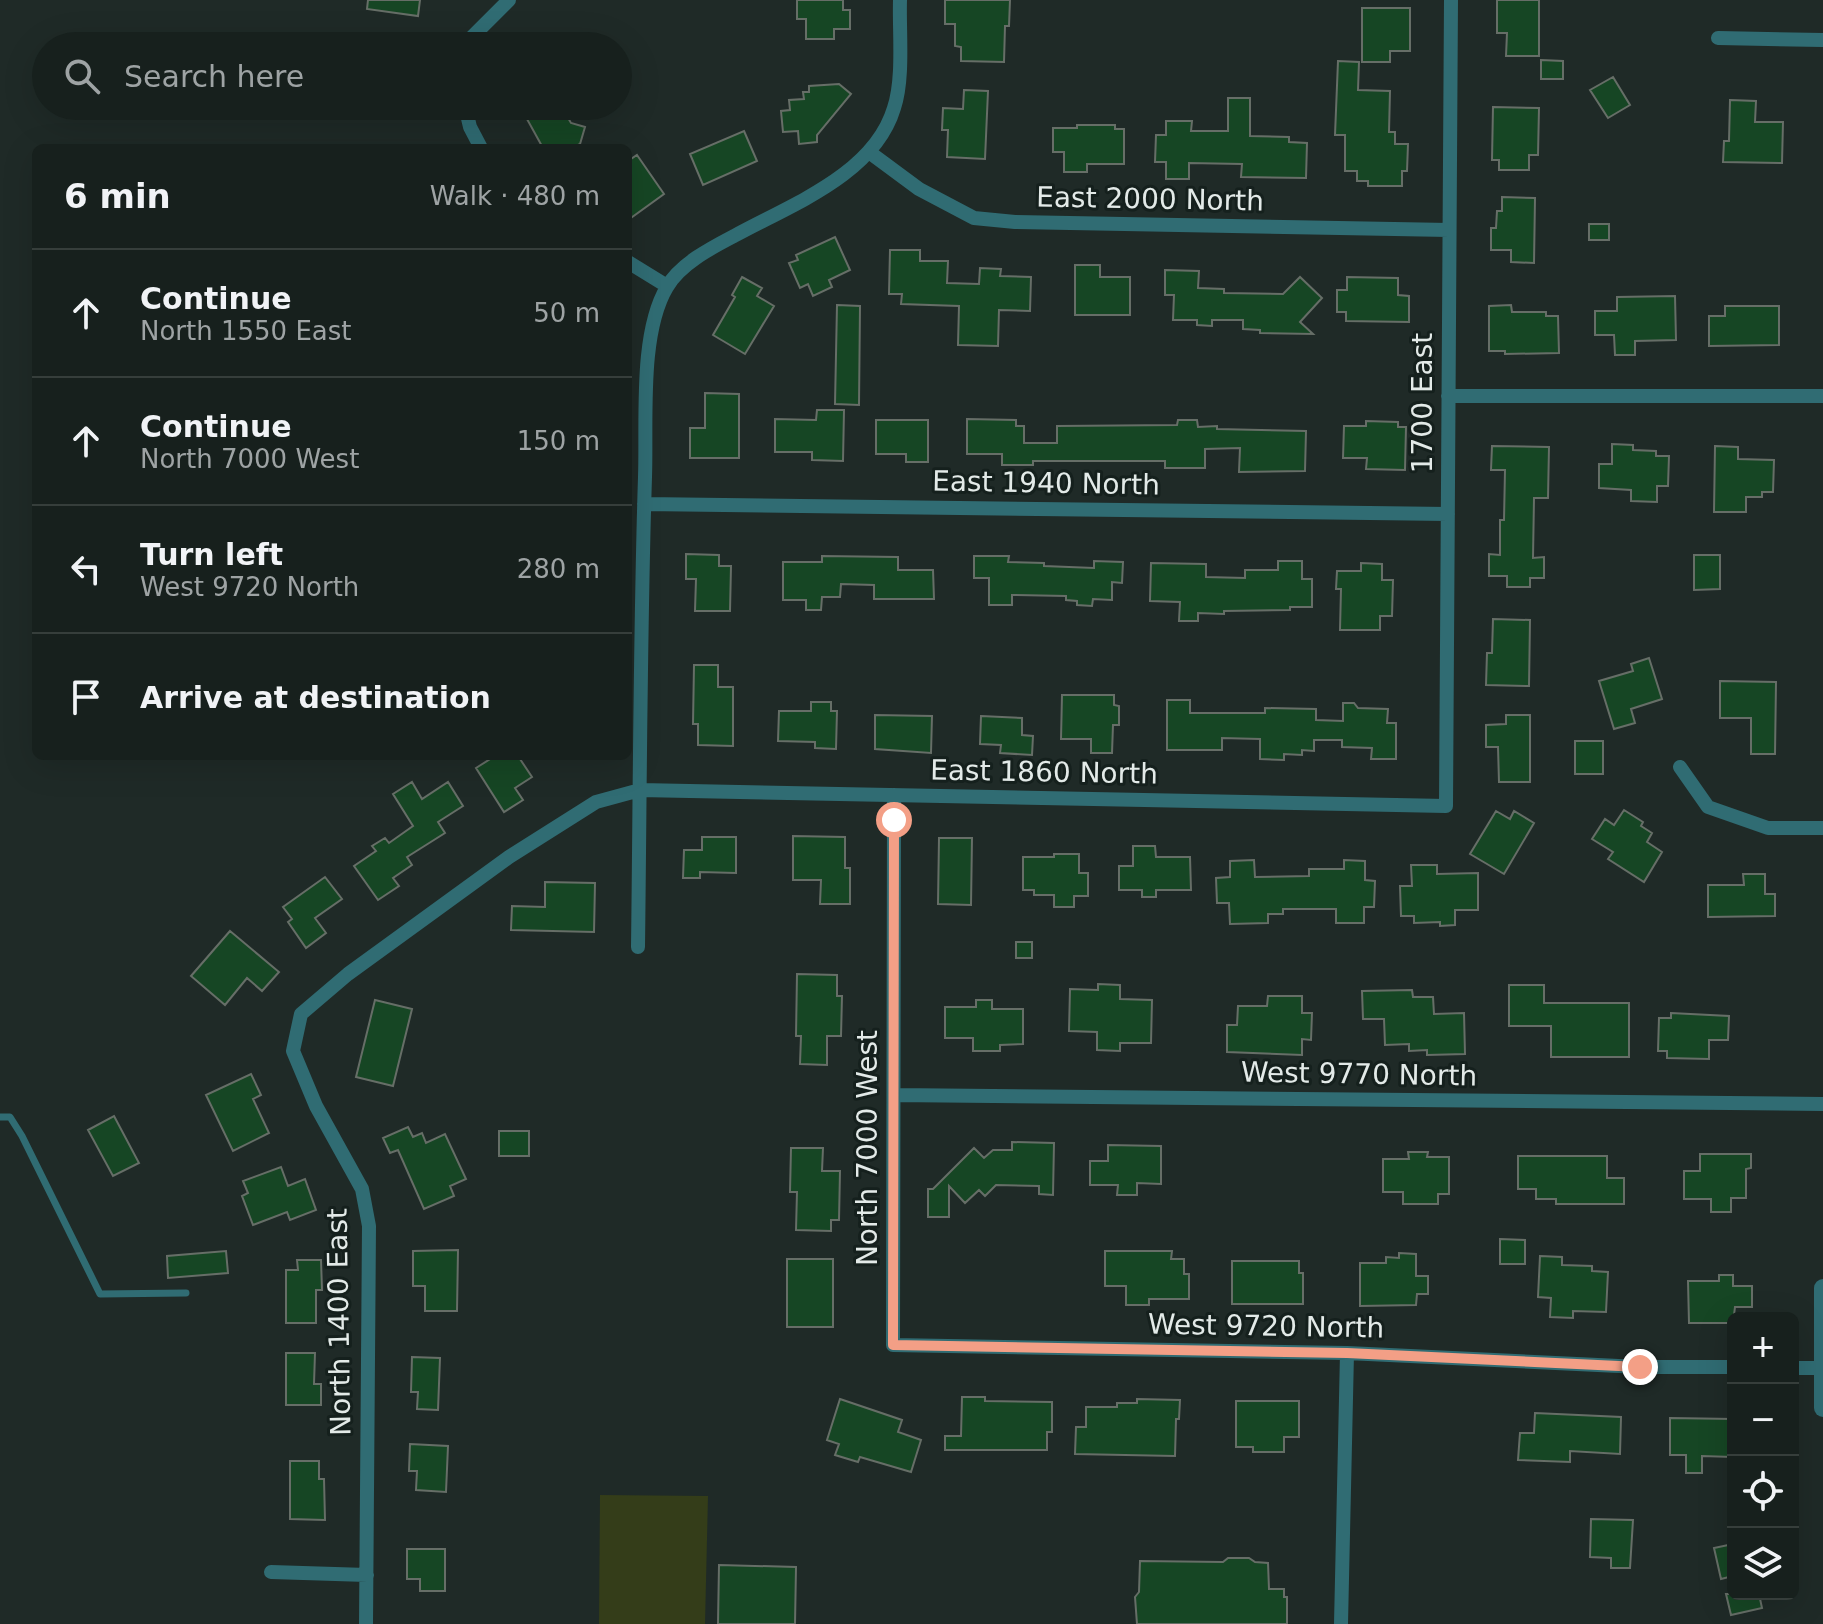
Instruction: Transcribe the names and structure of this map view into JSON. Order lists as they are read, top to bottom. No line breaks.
{"streets":{"street":["East 2000 North","1700 East","East 1940 North","East 1860 North","West 9770 North","North 7000 West","North 1400 East","West 9720 North"]},"crossings":[["East 2000 North","1700 East"],["1700 East","East 1940 North"],["1700 East","East 1860 North"],["East 1860 North","North 7000 West"],["East 1860 North","North 1400 East"],["West 9770 North","North 7000 West"],["North 7000 West","West 9720 North"]],"page":{"search":"Search here","heading":["6 min","Walk · 480 m"],"list":[["Continue","North 1550 East","50 m"],["Continue","North 7000 West","150 m"],["Turn left","West 9720 North","280 m"],"Arrive at destination"],"map_buttons":["+","−"]}}
